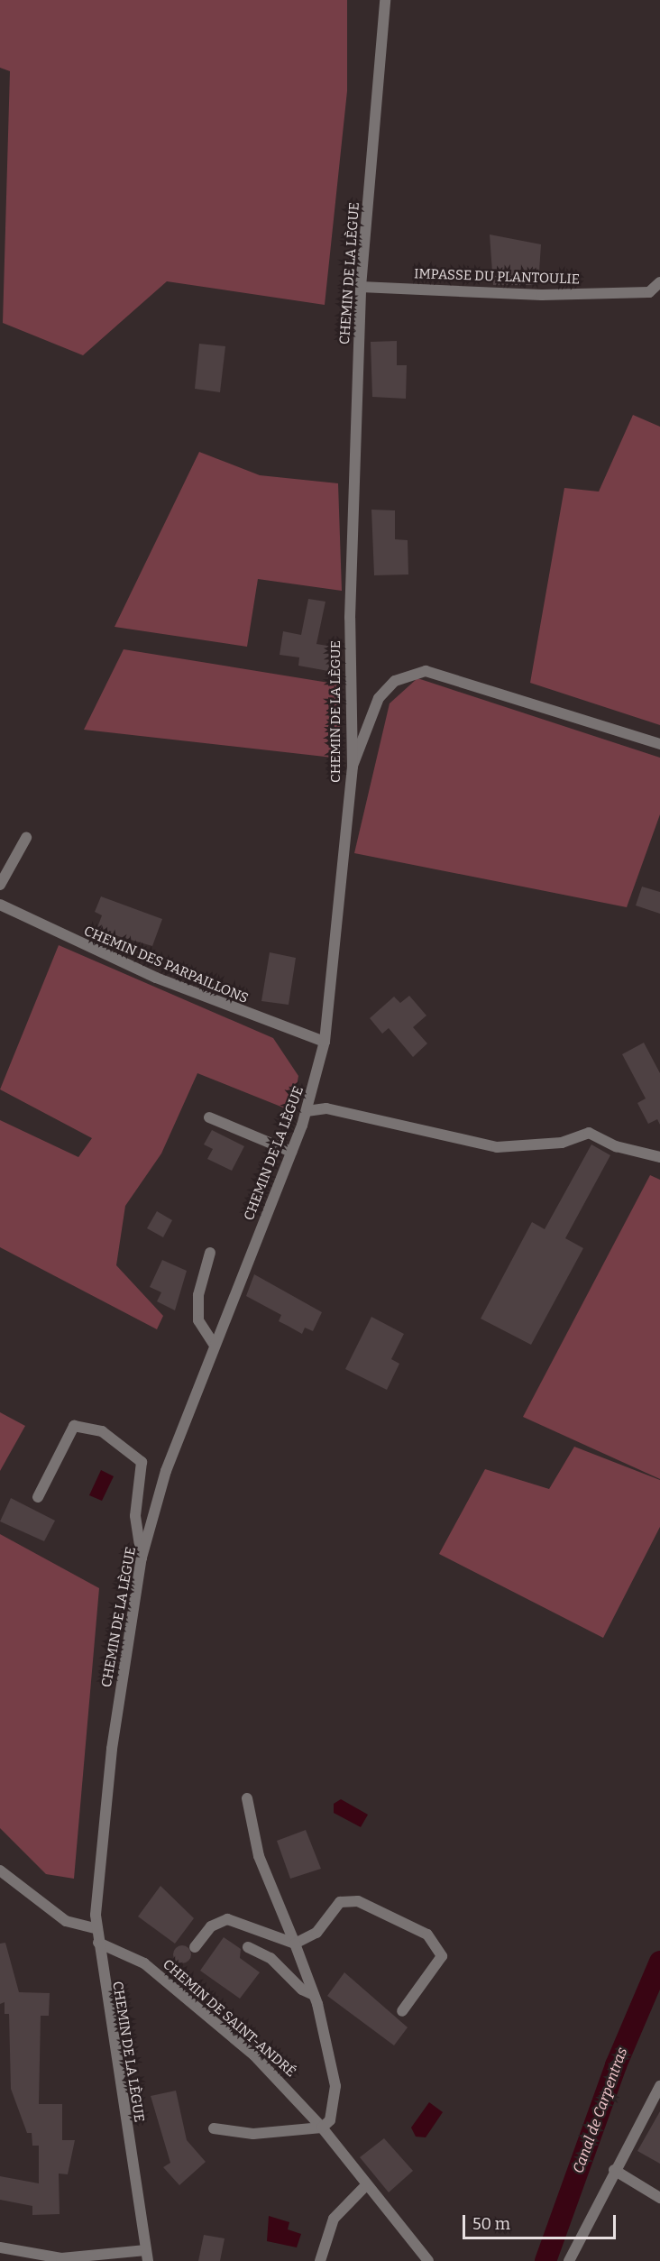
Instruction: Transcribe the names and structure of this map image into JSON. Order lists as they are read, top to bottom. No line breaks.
{"streets":{"street":["CHEMIN DE LA LÈGUE","IMPASSE DU PLANTOULIE","CHEMIN DES PARPAILLONS","CHEMIN DE SAINT-ANDRÉ"]},"crossings":[["CHEMIN DE LA LÈGUE","IMPASSE DU PLANTOULIE"],["CHEMIN DE LA LÈGUE","CHEMIN DES PARPAILLONS"],["CHEMIN DE LA LÈGUE","CHEMIN DE SAINT-ANDRÉ"]],"water":["Canal de Carpentras"],"scale_bar":"50 m"}
